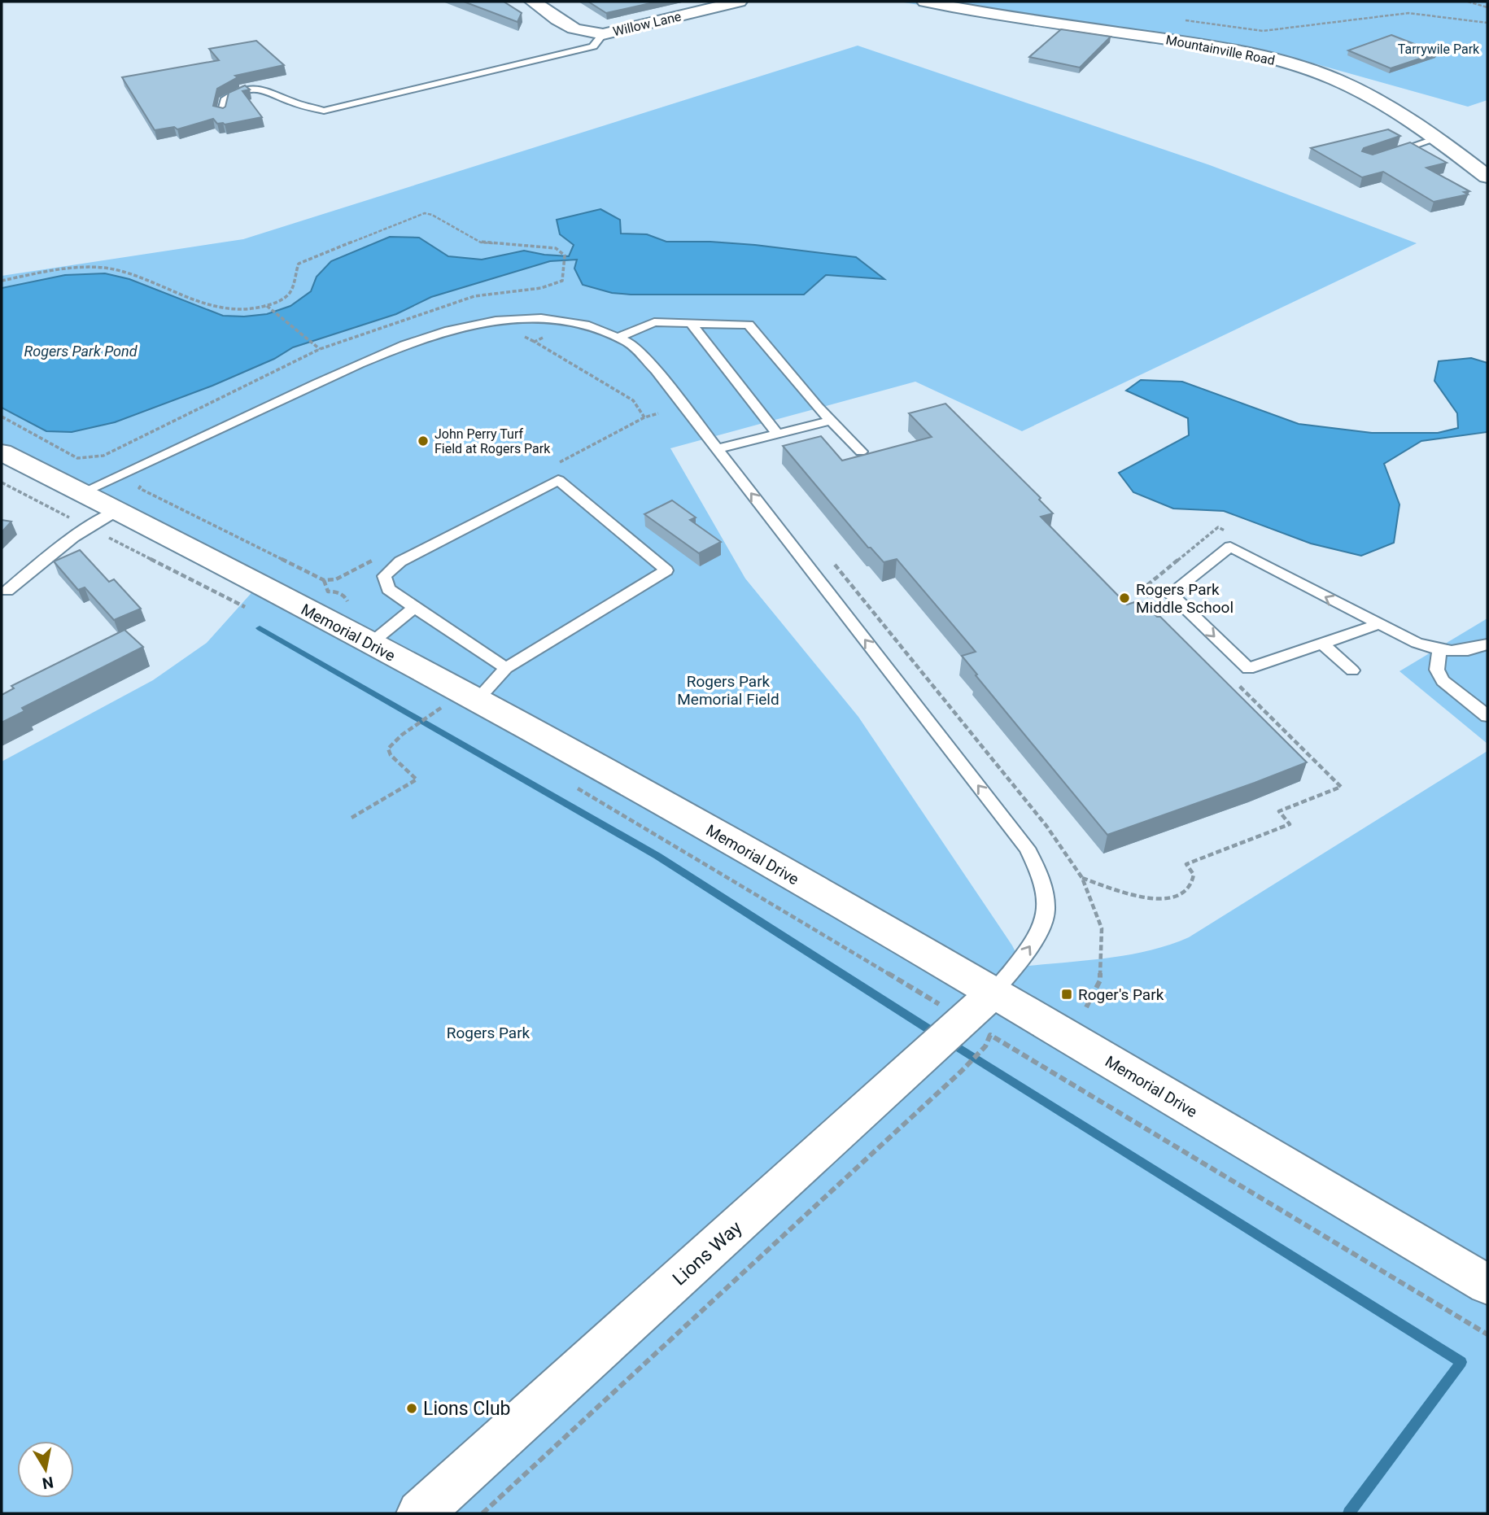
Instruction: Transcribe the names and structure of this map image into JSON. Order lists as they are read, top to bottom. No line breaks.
{"streets":{"street":["Willow Lane","Mountainville Road","Memorial Drive","Lions Way"]},"crossings":[["Memorial Drive","Lions Way"]],"water":["Rogers Park Pond"],"parks":["Tarrywile Park","Rogers Park Memorial Field","Rogers Park"],"places":{"other":["John Perry Turf Field at Rogers Park","Rogers Park Middle School","Lions Club"],"transit":["Roger's Park"]},"north":"bottom"}
